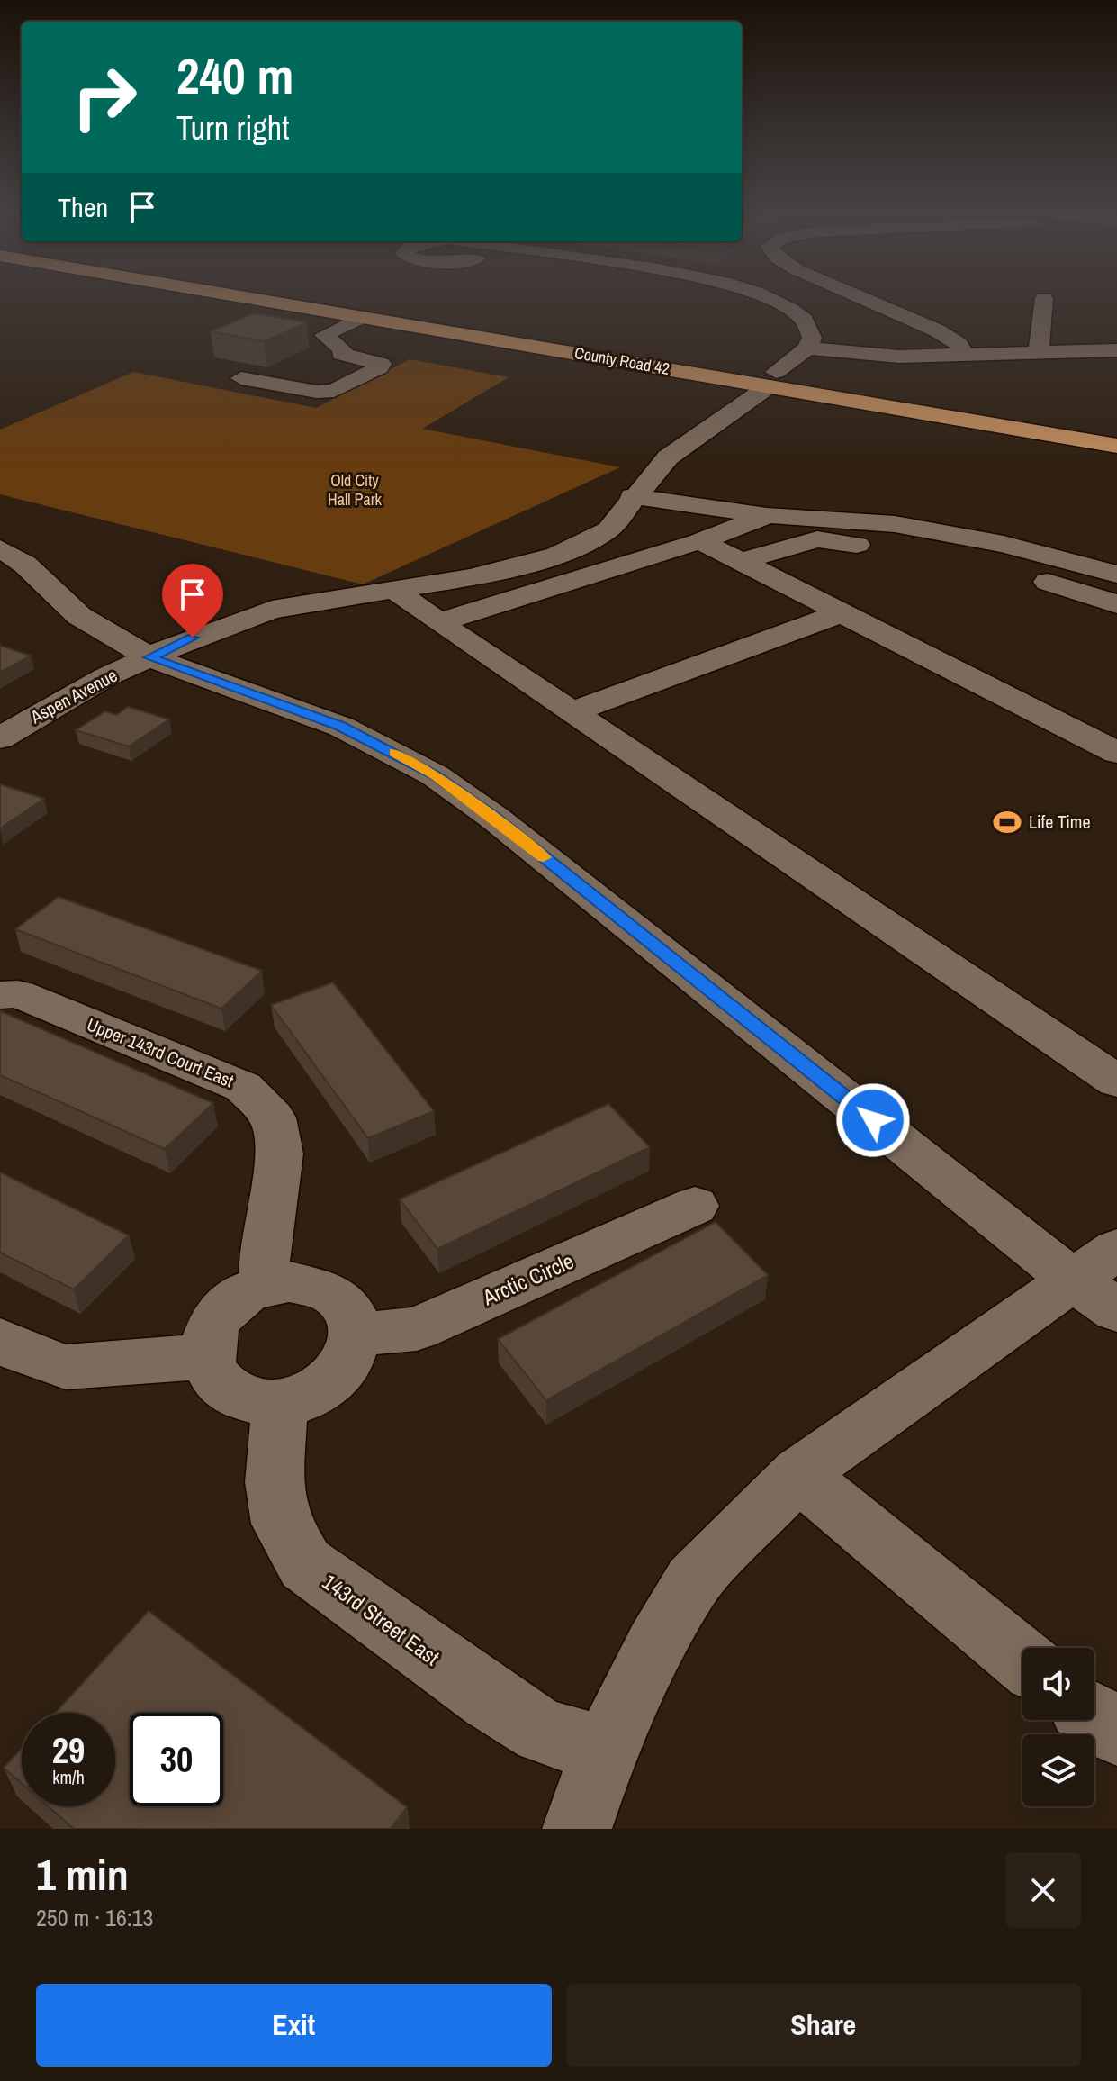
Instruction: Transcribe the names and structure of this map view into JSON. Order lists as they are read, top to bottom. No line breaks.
{"streets":{"highway":["County Road 42"],"street":["Aspen Avenue","Upper 143rd Court East","Arctic Circle","143rd Street East"]},"crossings":[["County Road 42","Aspen Avenue"],["Upper 143rd Court East","Arctic Circle"],["Upper 143rd Court East","143rd Street East"],["Arctic Circle","143rd Street East"]],"parks":["Old City Hall Park"],"places":{"sports":["Life Time"]},"page":{"turn":["240 m","Turn right"],"then":"Then","speed":"29 km/h","limit":"30","heading":["1 min","250 m · 16:13"],"buttons":["Exit","Share"]}}
